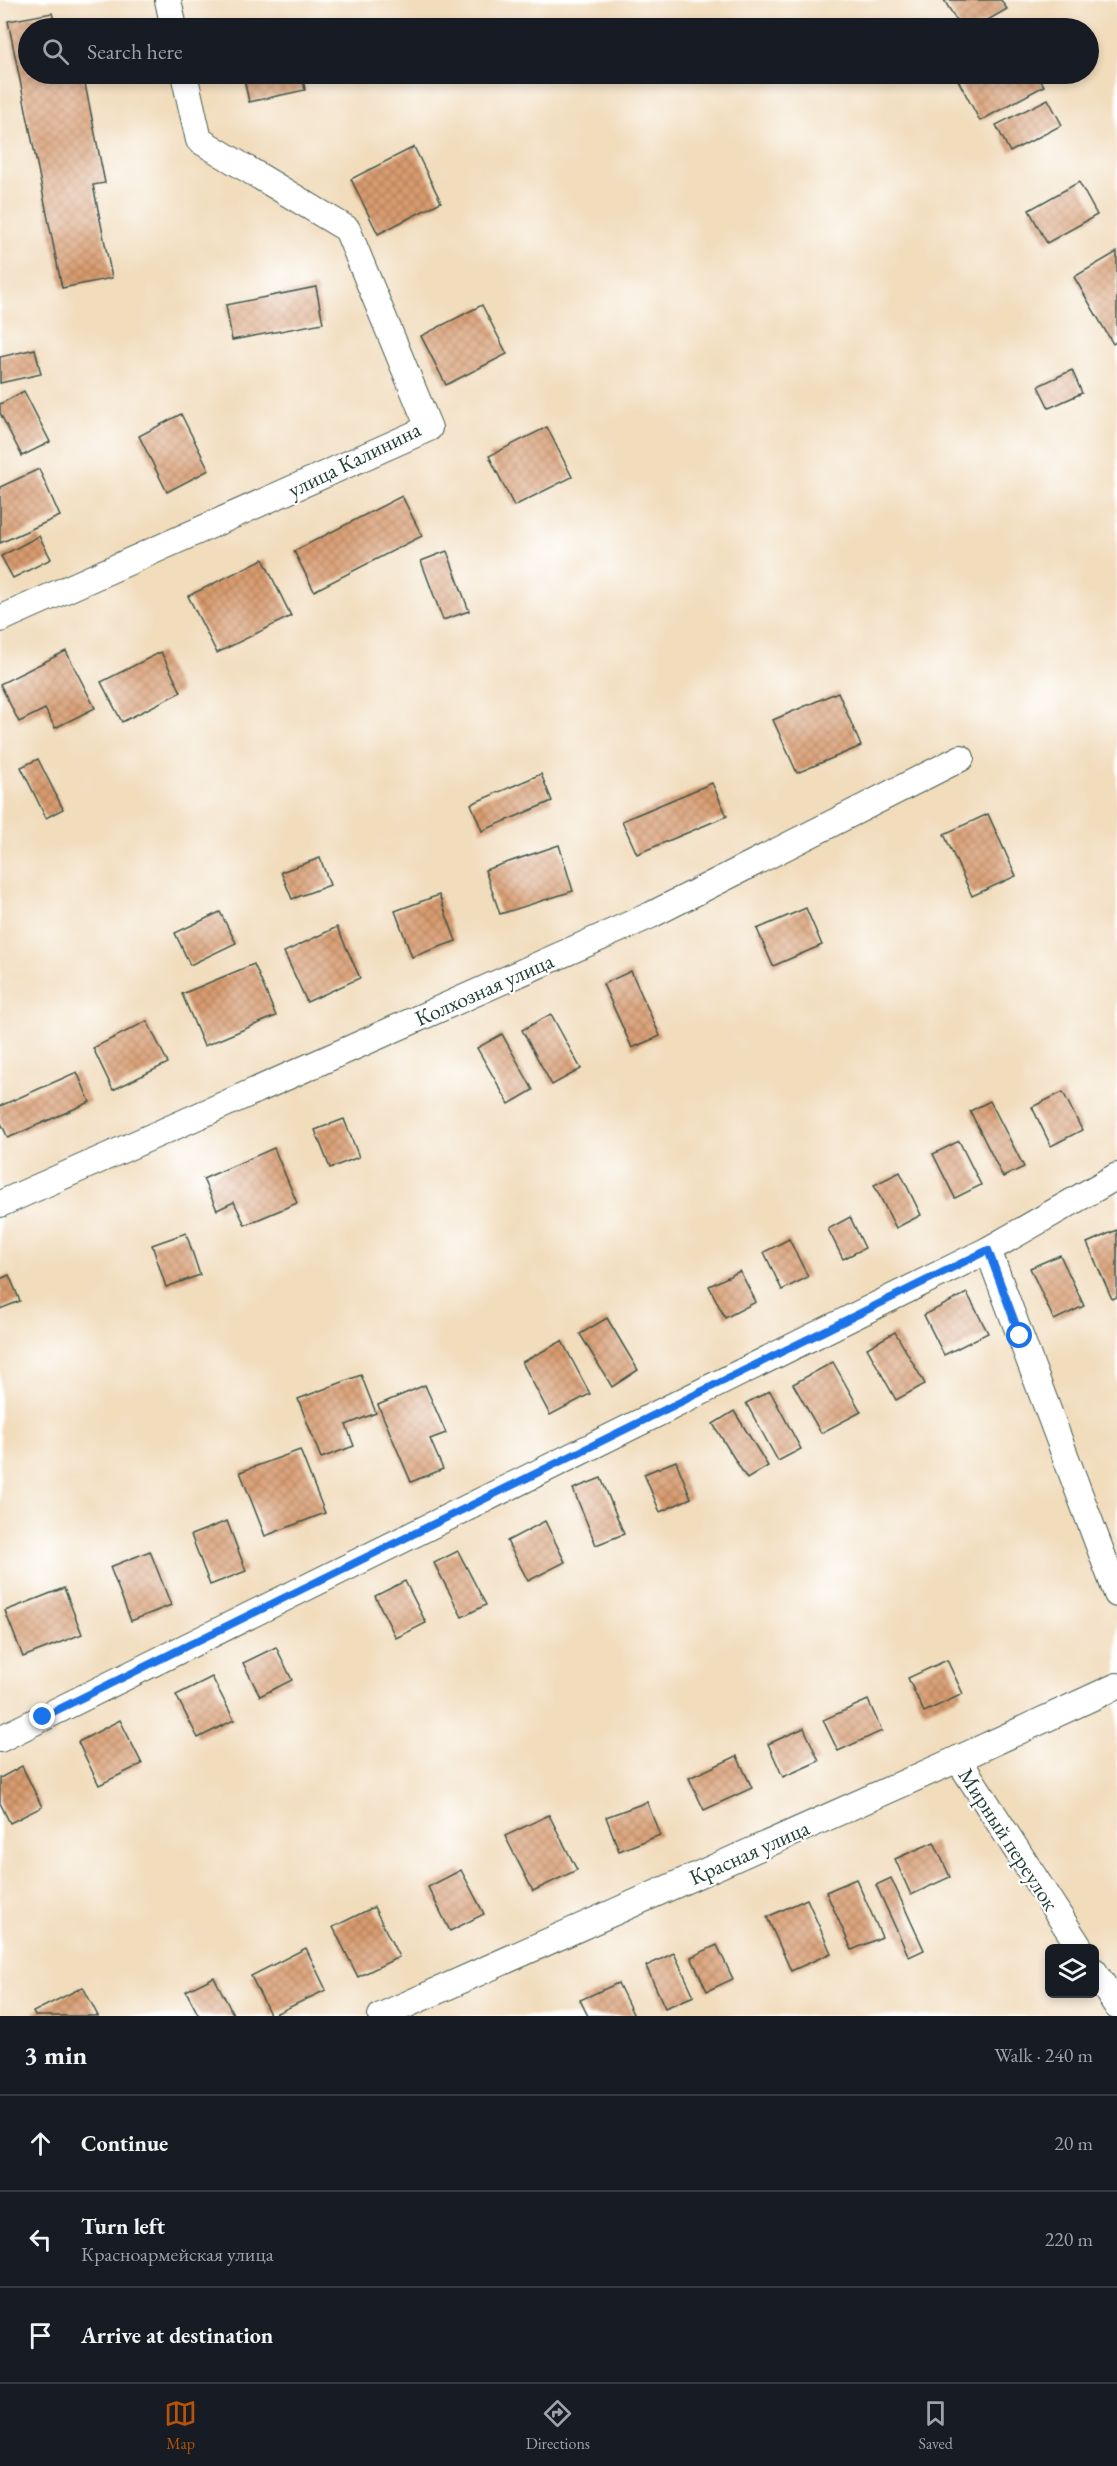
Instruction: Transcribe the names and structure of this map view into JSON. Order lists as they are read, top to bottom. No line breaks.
{"streets":{"street":["улица Калинина","Колхозная улица","Мирный переулок","Красная улица"]},"crossings":[["Мирный переулок","Красная улица"]],"page":{"search":"Search here","heading":["3 min","Walk · 240 m"],"list":[["Continue","20 m"],["Turn left","Красноармейская улица","220 m"],"Arrive at destination"],"nav":["Map","Directions","Saved"]}}
